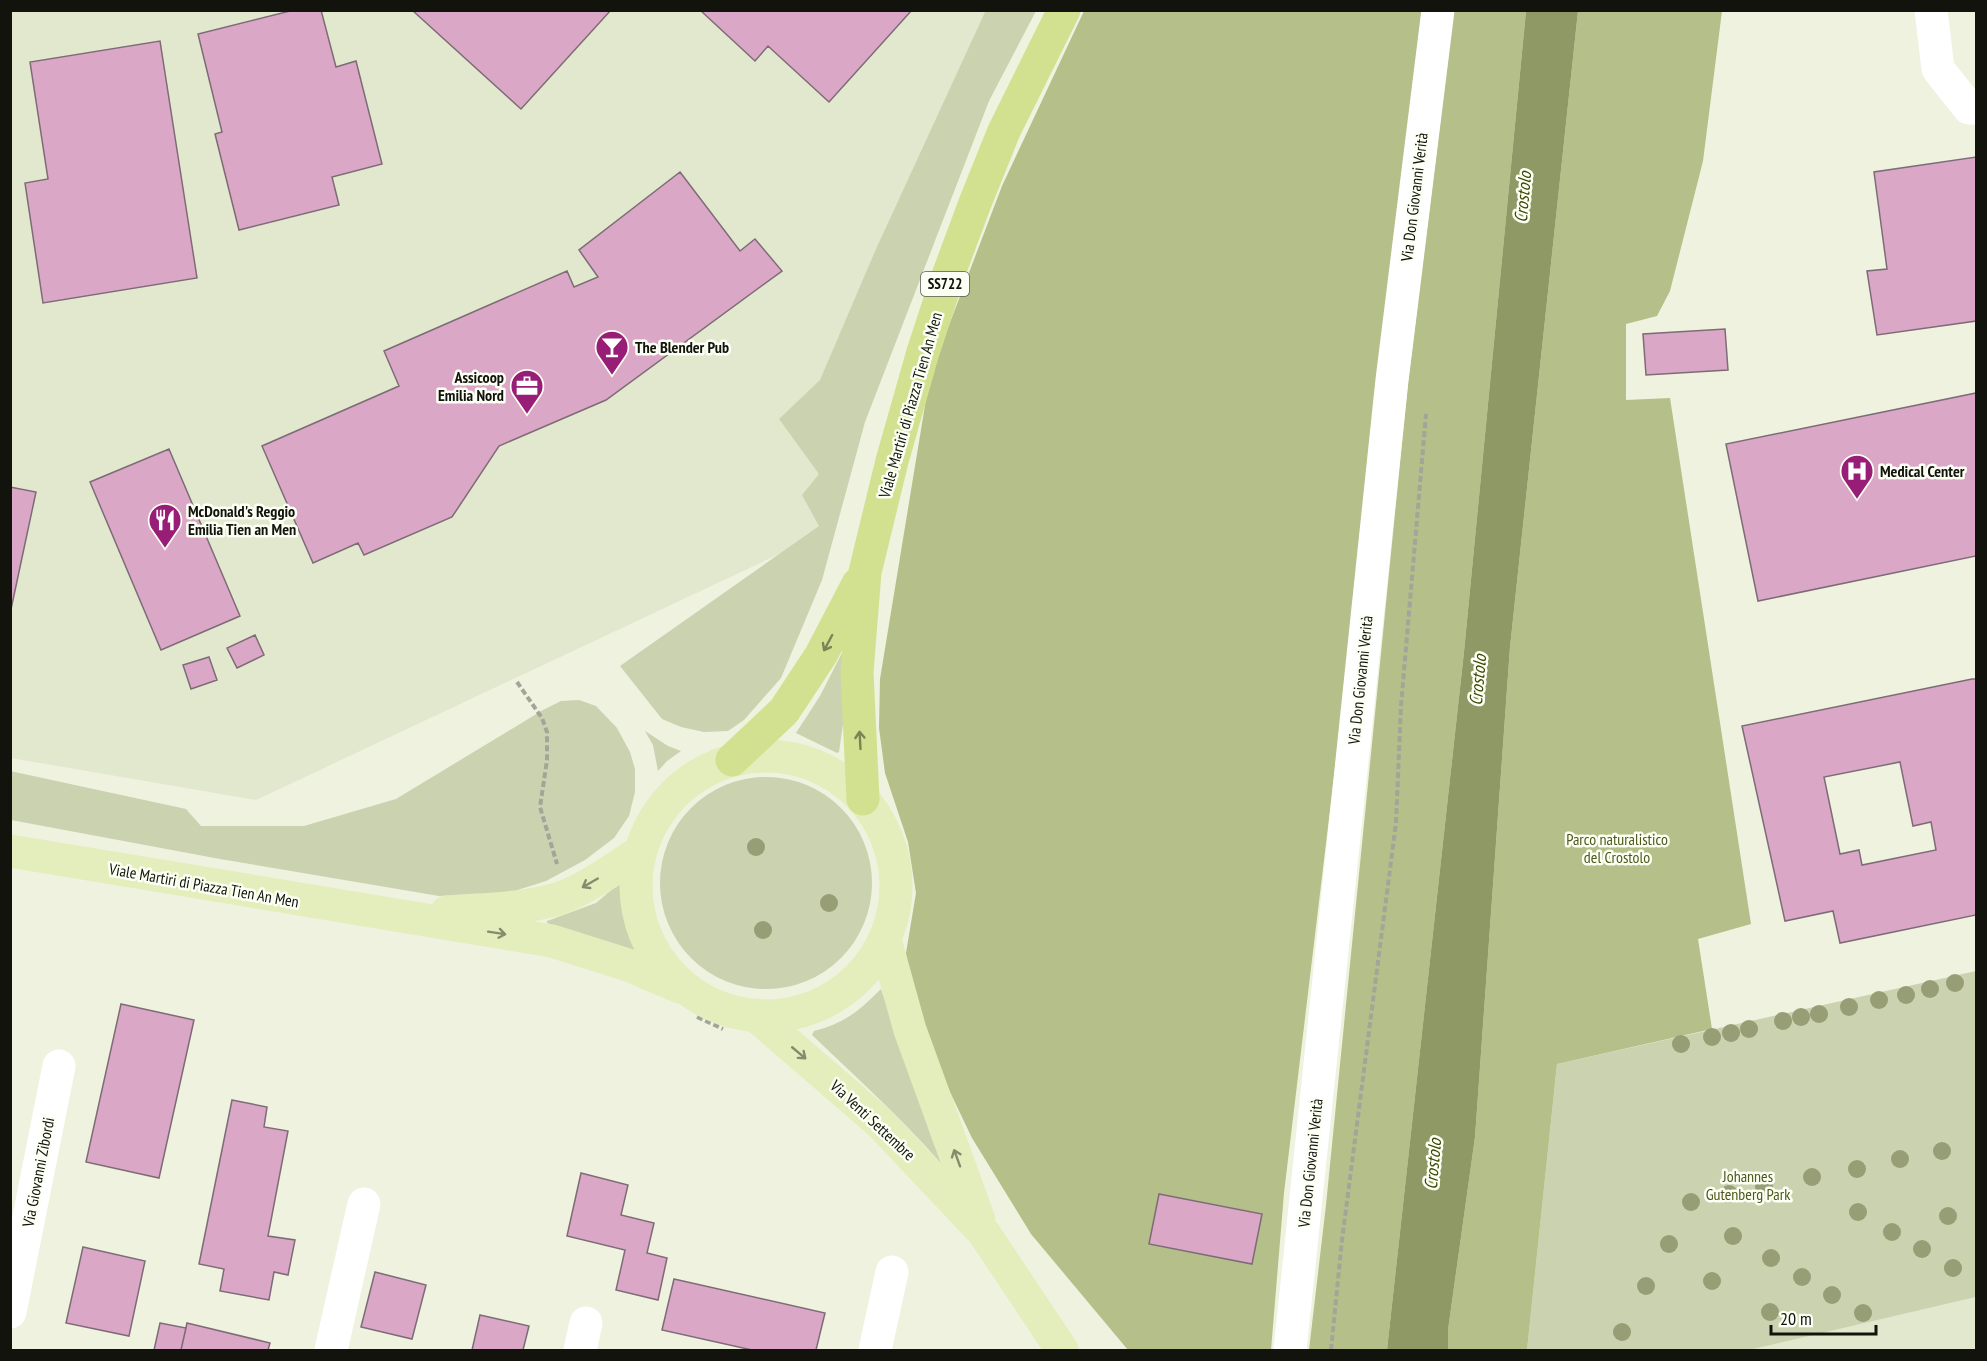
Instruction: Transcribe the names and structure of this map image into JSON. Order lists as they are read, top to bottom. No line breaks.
{"streets":{"highway":["SS722","Viale Martiri di Piazza Tien An Men"],"main road":["Via Venti Settembre"],"street":["Via Don Giovanni Verità","Via Giovanni Zibordi"]},"crossings":[["Viale Martiri di Piazza Tien An Men","Via Venti Settembre"]],"water":["Crostolo"],"parks":["Parco naturalistico del Crostolo","Johannes Gutenberg Park"],"places":{"bar":["The Blender Pub"],"office":["Assicoop Emilia Nord"],"hospital":["Medical Center"],"restaurant":["McDonald's Reggio Emilia Tien an Men"]},"scale_bar":"20 m"}
